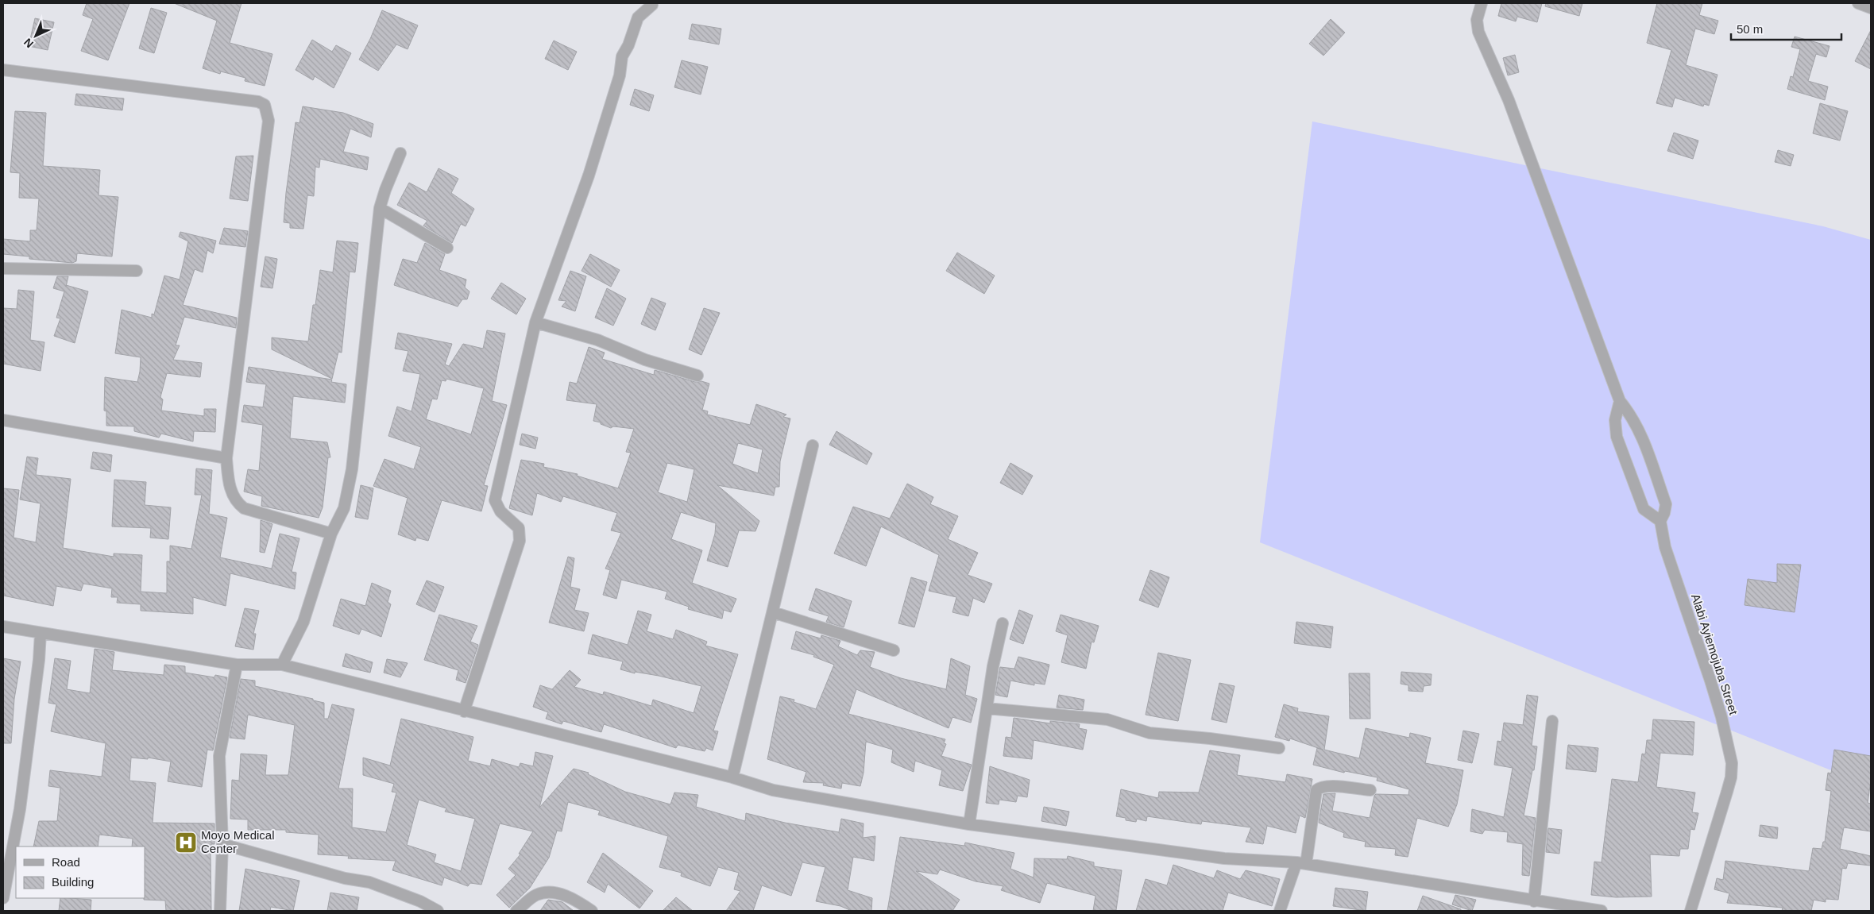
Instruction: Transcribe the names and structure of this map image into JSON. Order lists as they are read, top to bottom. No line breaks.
{"streets":{"street":["Alabi Ayiemojuba Street"]},"places":{"hospital":["Moyo Medical Center"]},"legend":["Road","Building"],"scale_bar":"50 m","north":"bottom left"}
